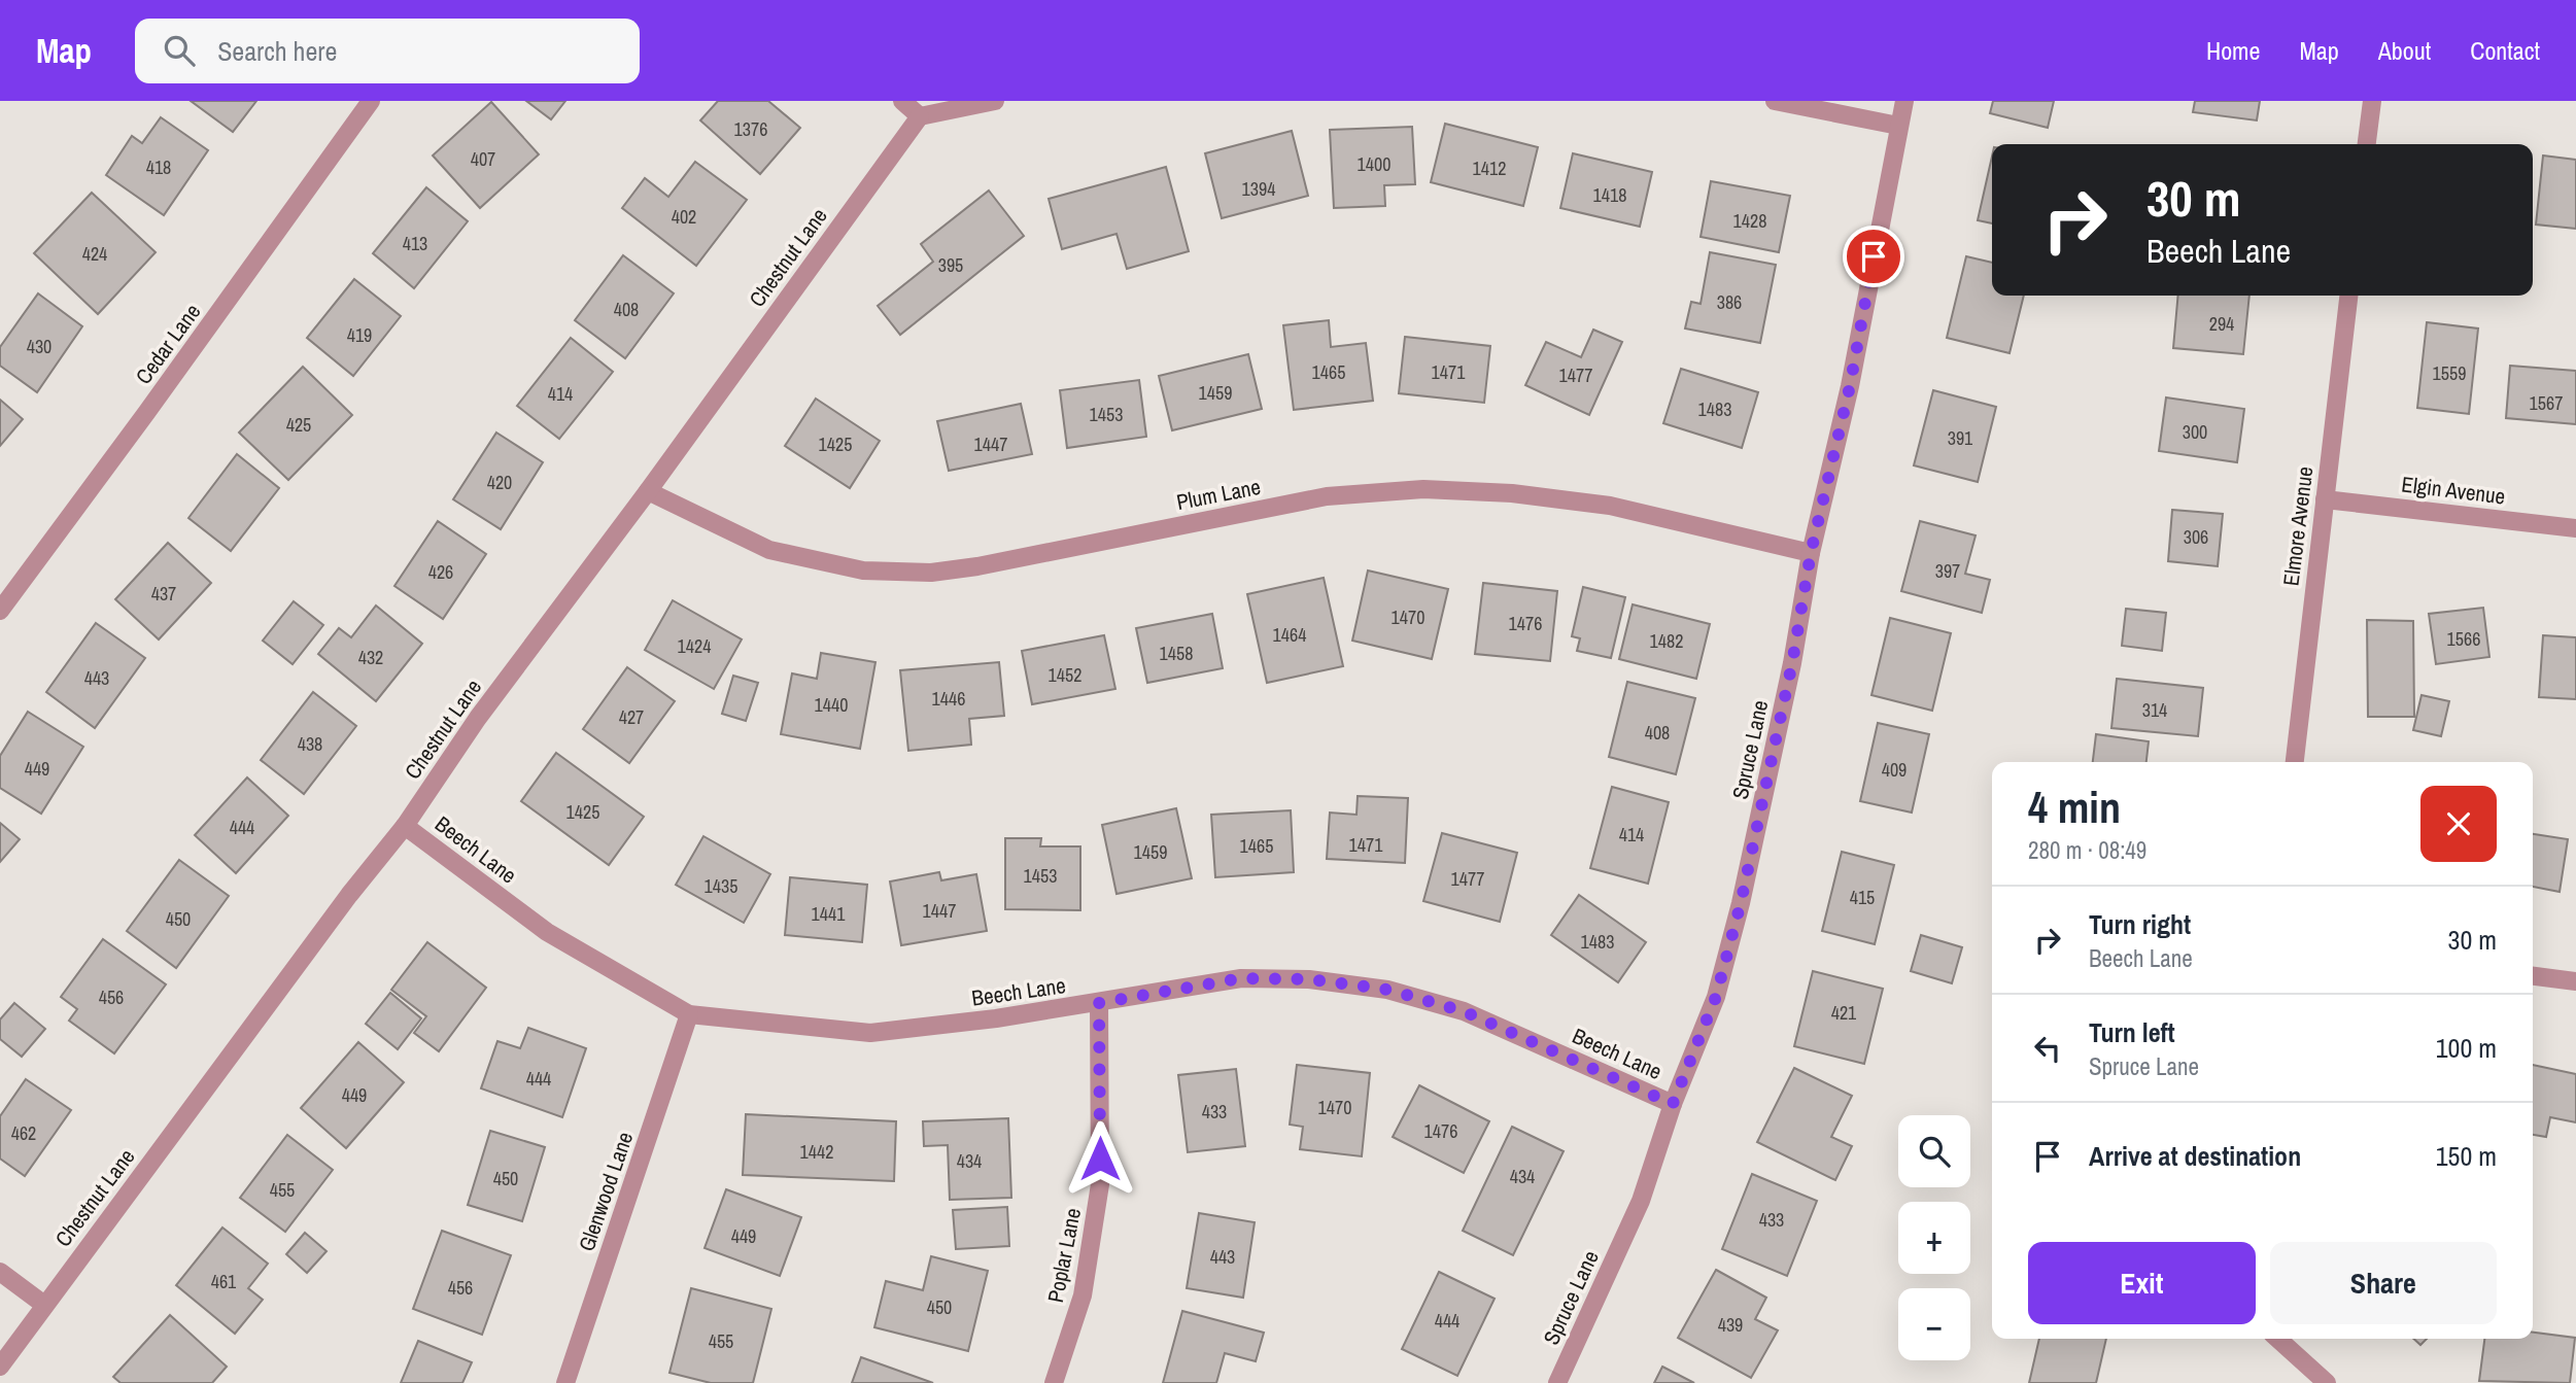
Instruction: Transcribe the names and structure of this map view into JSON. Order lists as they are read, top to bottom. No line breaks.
{"streets":{"street":["Chestnut Lane","Cedar Lane","Elgin Avenue","Plum Lane","Elmore Avenue","Spruce Lane","Beech Lane","Glenwood Lane","Poplar Lane"]},"crossings":[["Chestnut Lane","Plum Lane"],["Chestnut Lane","Beech Lane"],["Elgin Avenue","Elmore Avenue"],["Plum Lane","Spruce Lane"],["Spruce Lane","Beech Lane"],["Beech Lane","Glenwood Lane"],["Beech Lane","Poplar Lane"]],"house_numbers":["1376","407","1400","418","1412","1394","1418","402","1428","413","424","395","386","408","294","419","430","1465","1471","1559","1477","1459","414","1567","1483","1453","425","300","391","1425","1447","420","306","397","426","437","1470","1476","1464","1566","1482","1424","1458","432","1452","443","1446","1440","314","427","408","438","449","409","1425","444","414","1471","1465","1459","1453","1477","1435","415","1447","1441","450","1483","456","421","444","449","1470","433","1476","462","1442","434","434","450","455","433","449","443","461","456","450","444","439","455"],"page":{"header":"Map","search":"Search here","nav":["Home","Map","About","Contact"],"turn":["30 m","Beech Lane"],"heading":["4 min","280 m · 08:49"],"list":[{"name":"Turn right","note":"Beech Lane","value":"30 m"},{"name":"Turn left","note":"Spruce Lane","value":"100 m"},{"name":"Arrive at destination","value":"150 m"}],"map_buttons":["+","−"],"buttons":["Exit","Share"]}}
